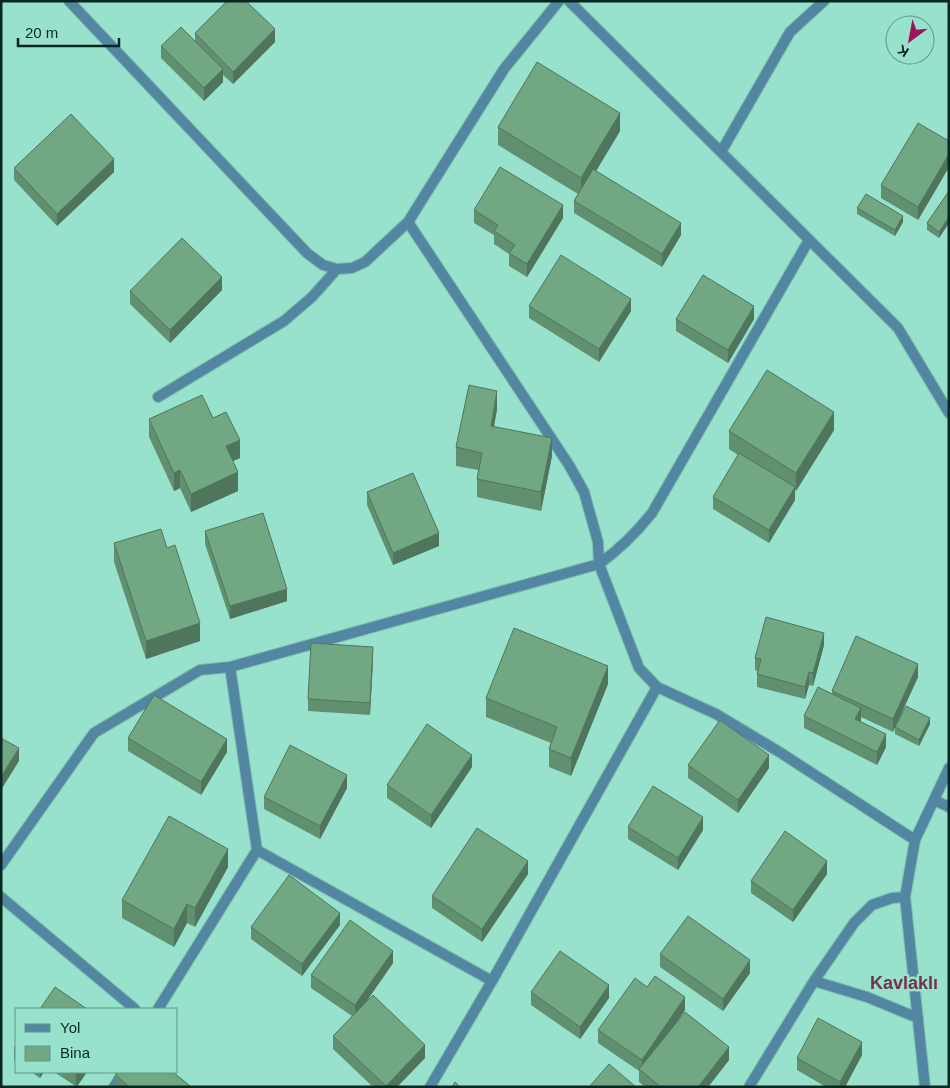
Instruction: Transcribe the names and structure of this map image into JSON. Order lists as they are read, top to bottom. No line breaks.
{"districts":["Kavlaklı"],"legend":["Yol","Bina"],"scale_bar":"20 m","north":"bottom left"}
